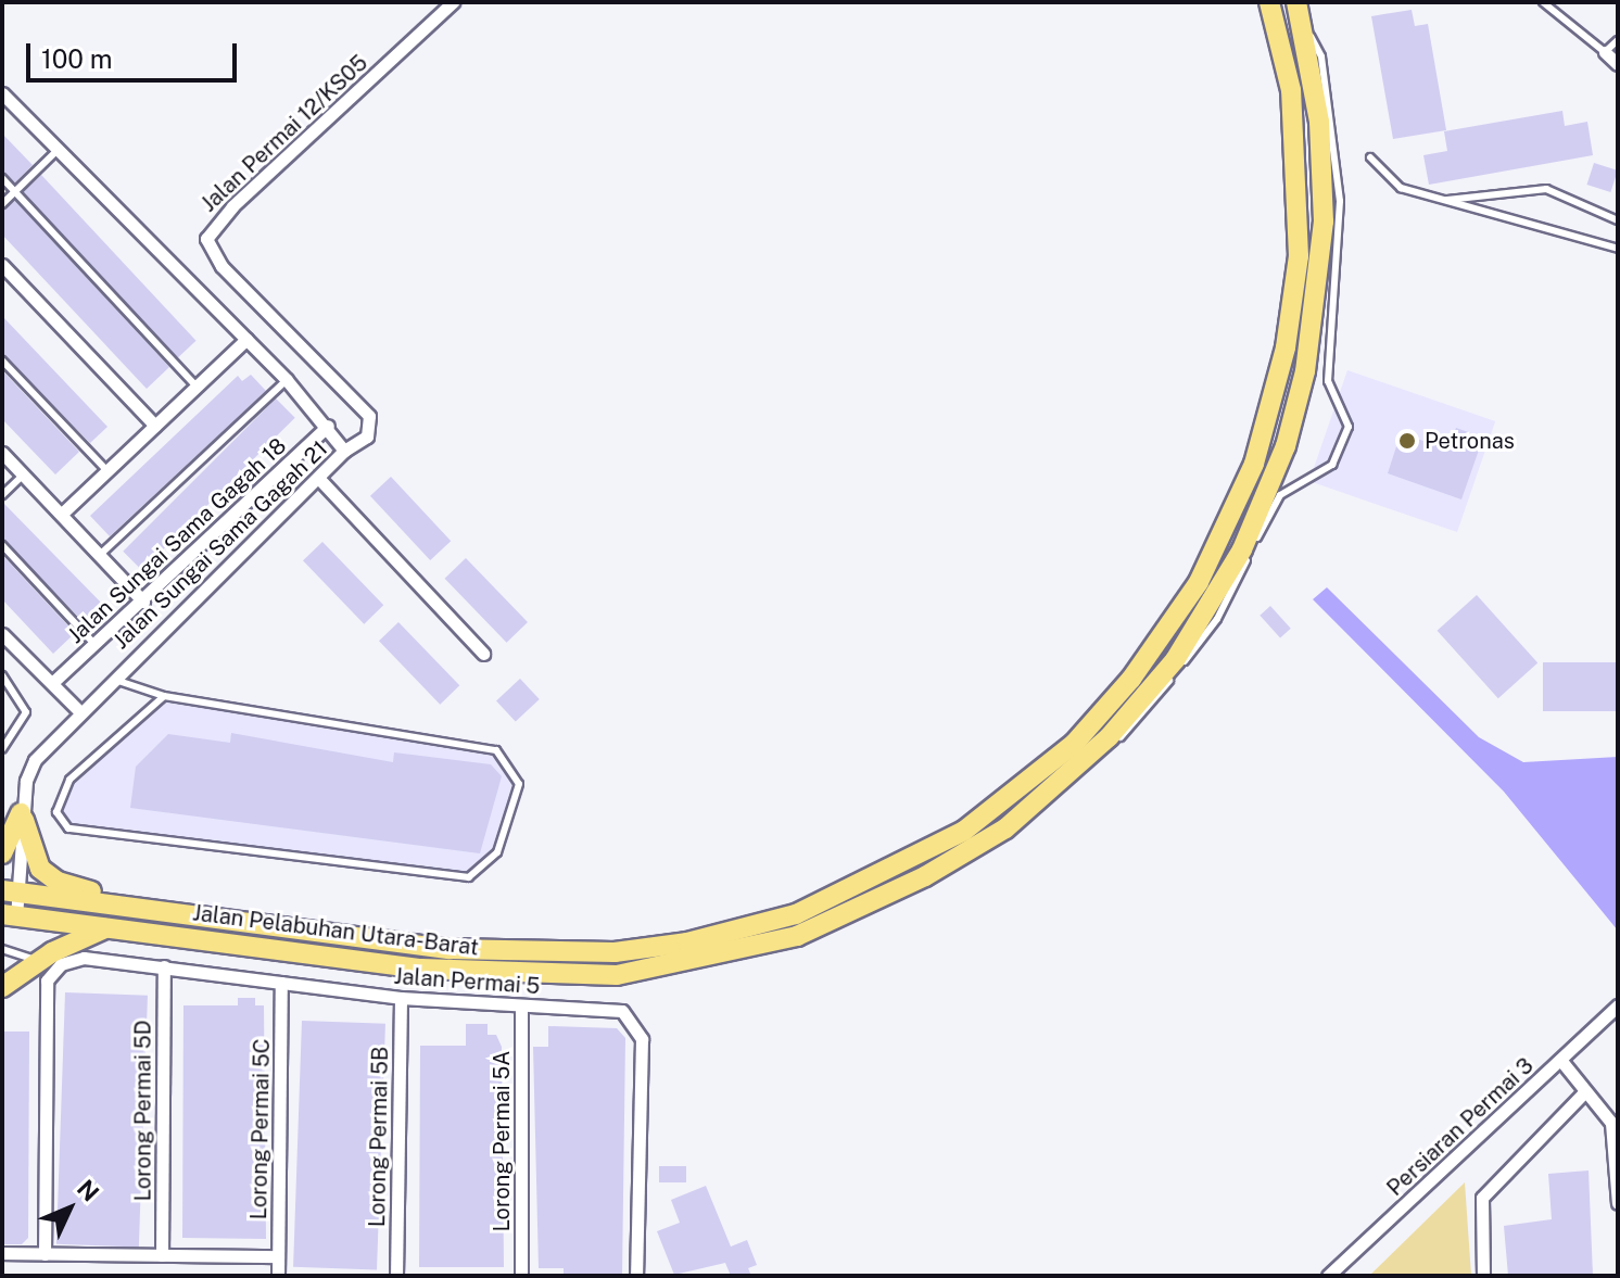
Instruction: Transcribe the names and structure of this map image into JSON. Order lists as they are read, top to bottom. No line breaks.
{"streets":{"main road":["Jalan Pelabuhan Utara-Barat"],"street":["Jalan Permai 12/KS05","Jalan Sungai Sama Gagah 18","Jalan Sungai Sama Gagah 21","Jalan Permai 5","Lorong Permai 5D","Persiaran Permai 3","Lorong Permai 5C","Lorong Permai 5B","Lorong Permai 5A"]},"crossings":[["Jalan Permai 12/KS05","Jalan Sungai Sama Gagah 21"],["Jalan Sungai Sama Gagah 18","Jalan Sungai Sama Gagah 21"],["Jalan Sungai Sama Gagah 21","Jalan Pelabuhan Utara-Barat"],["Jalan Permai 5","Lorong Permai 5D"],["Jalan Permai 5","Lorong Permai 5C"],["Jalan Permai 5","Lorong Permai 5B"],["Jalan Permai 5","Lorong Permai 5A"]],"places":["Petronas"],"scale_bar":"100 m","north":"top right"}
